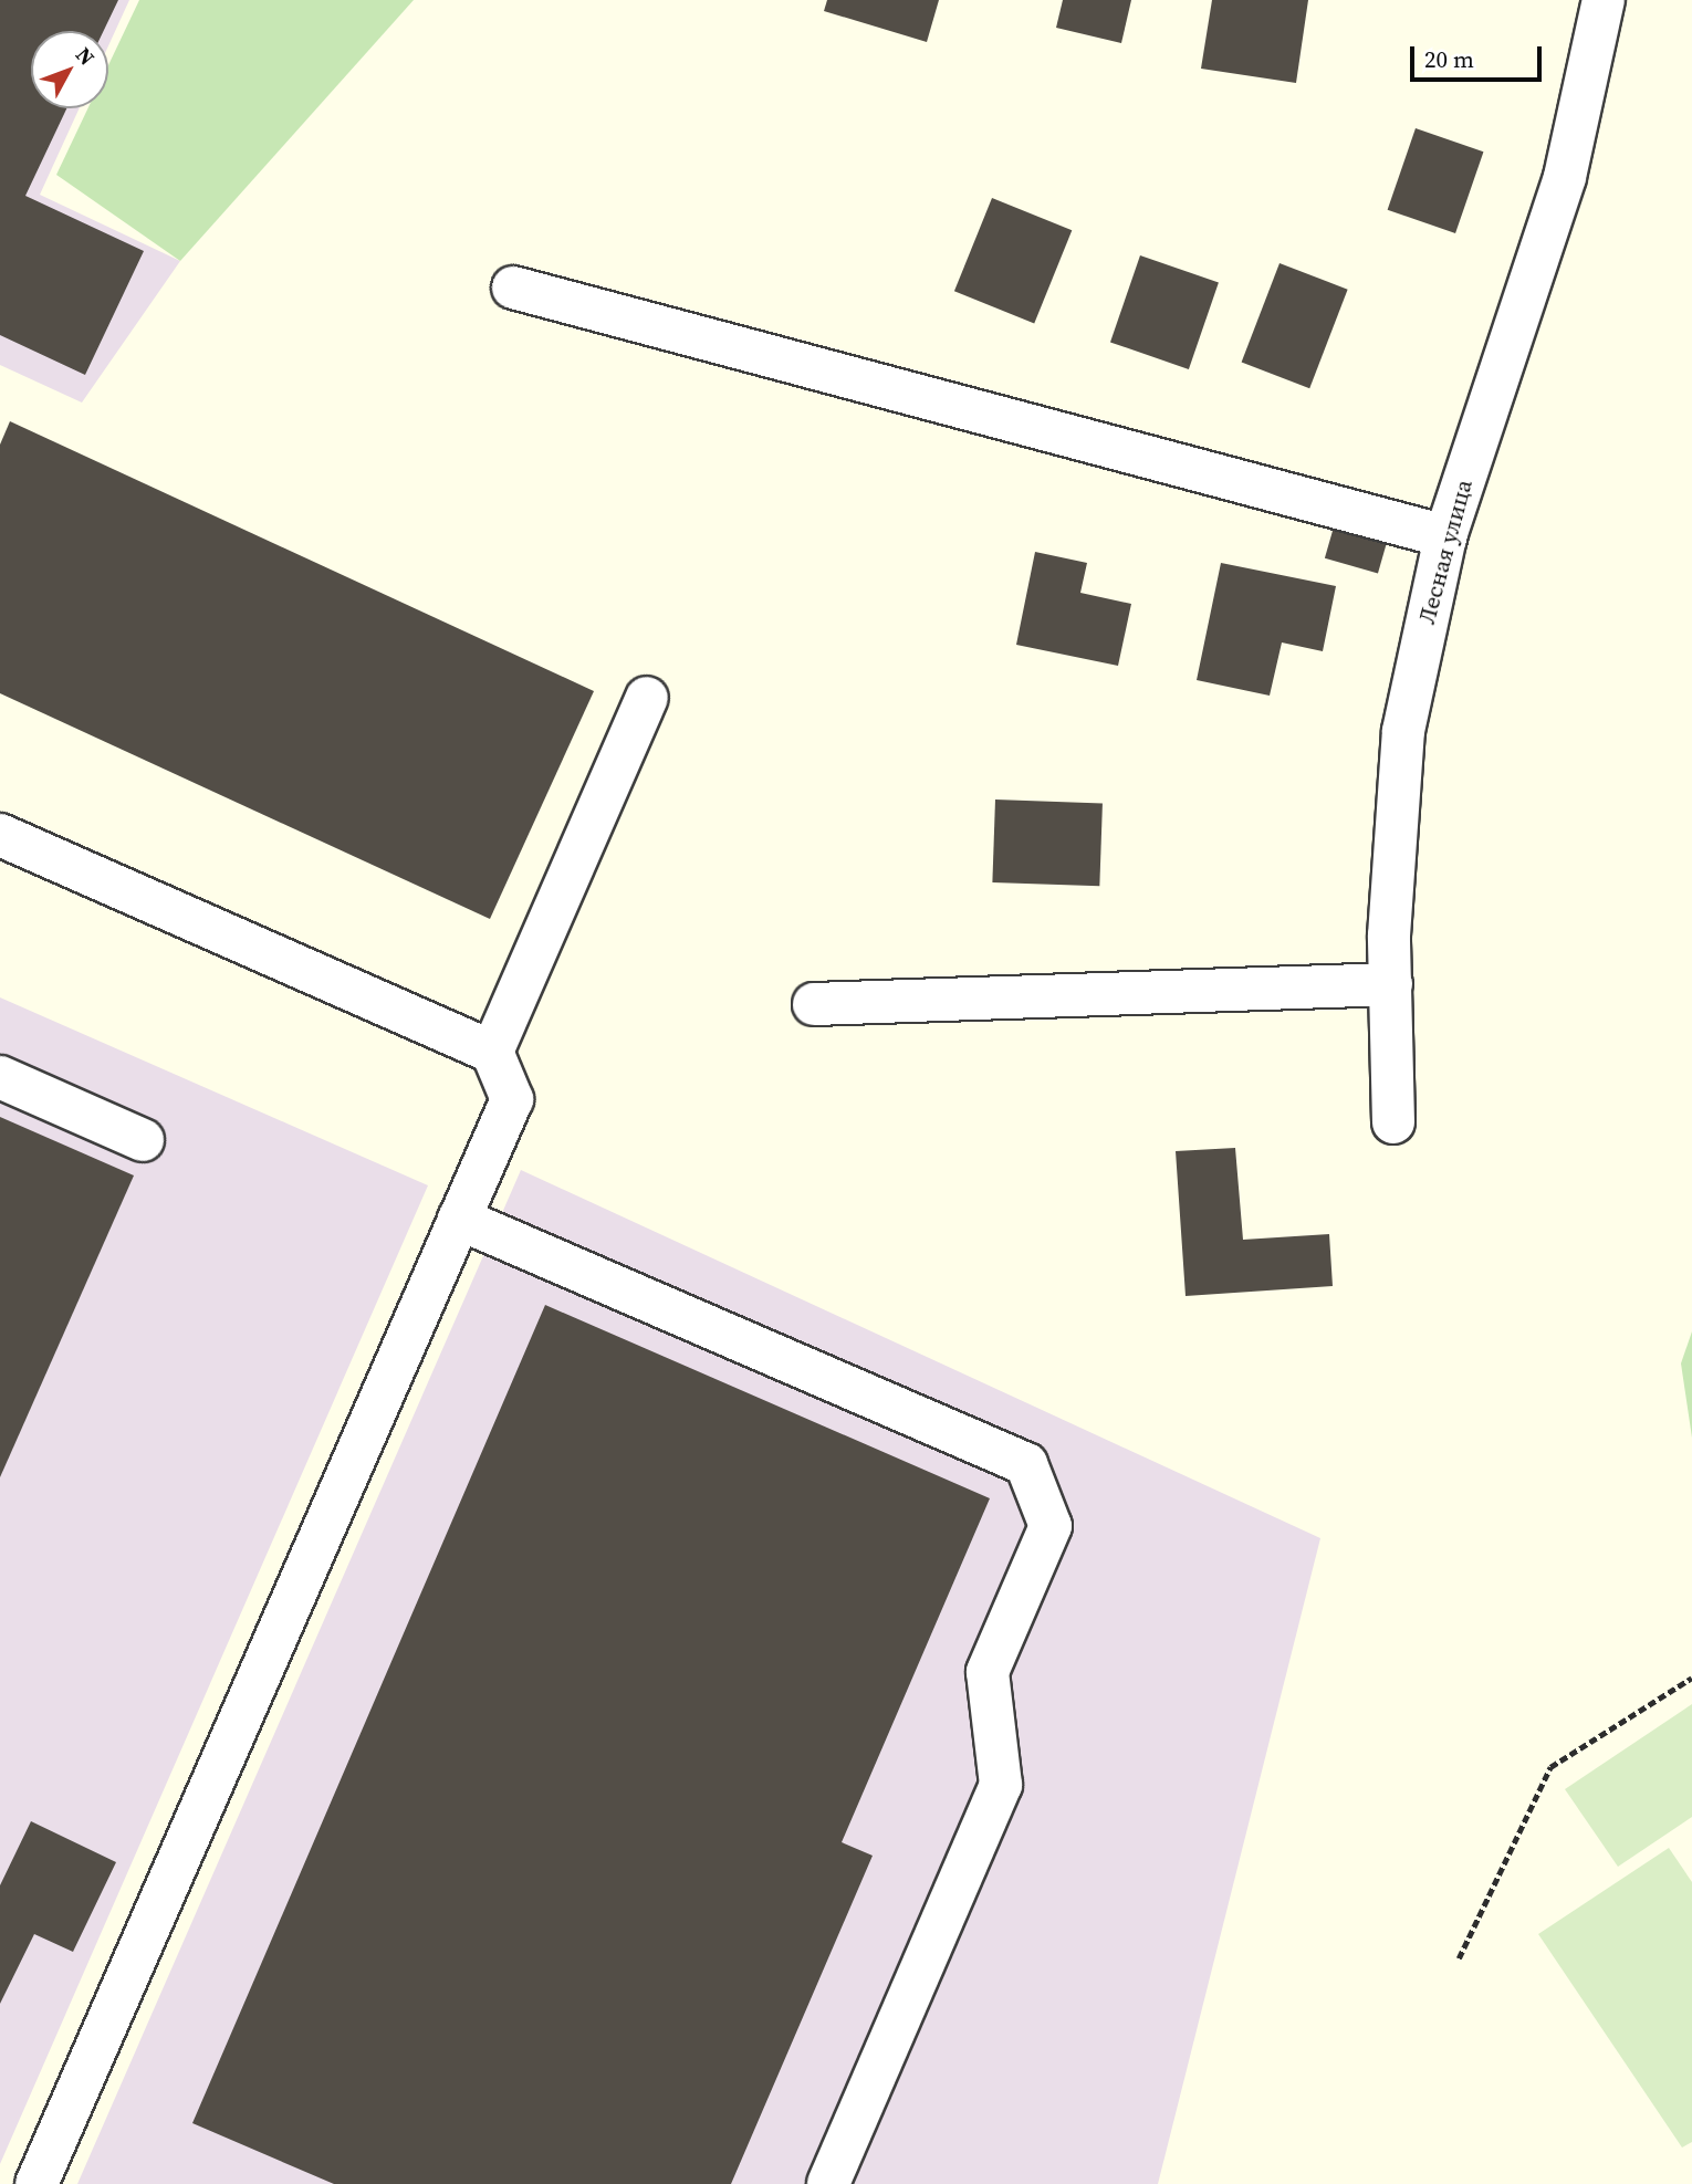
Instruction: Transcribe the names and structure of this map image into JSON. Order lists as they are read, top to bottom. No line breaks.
{"streets":{"street":["Лесная улица"]},"scale_bar":"20 m","north":"top right"}
